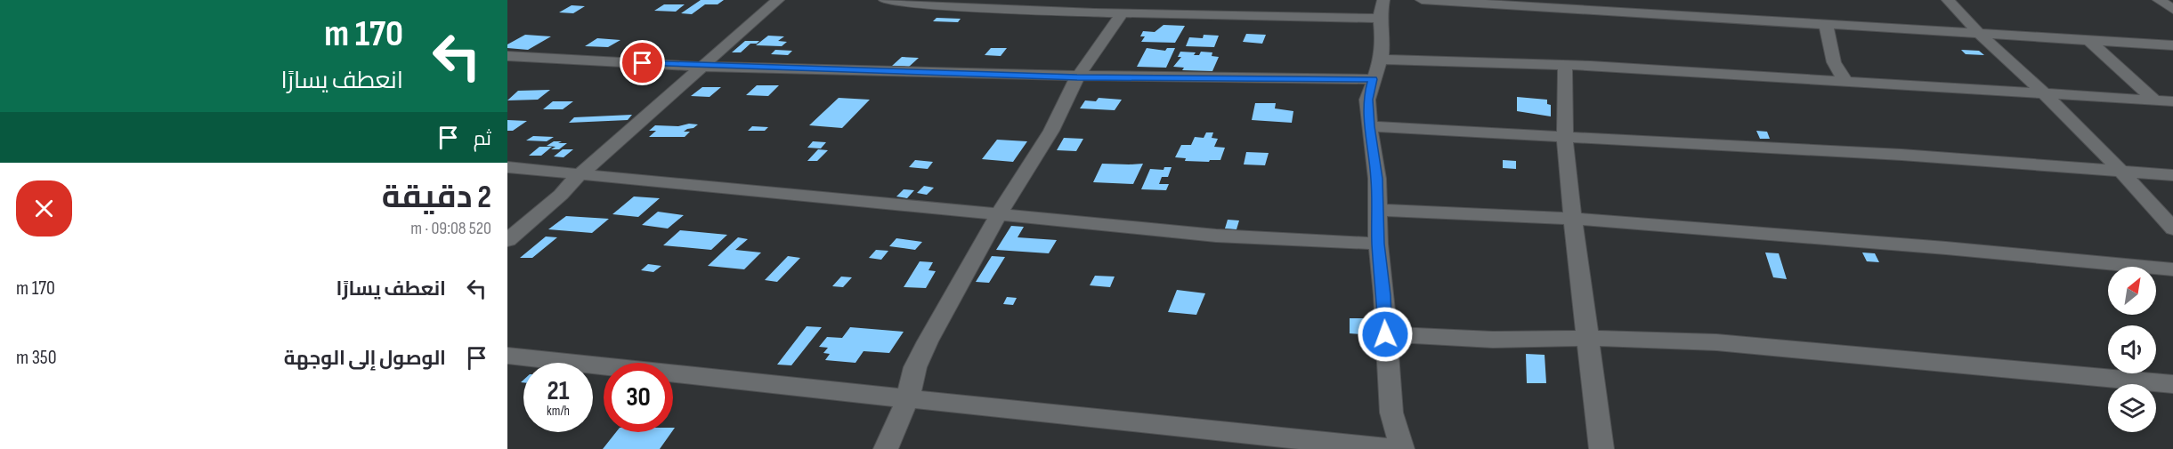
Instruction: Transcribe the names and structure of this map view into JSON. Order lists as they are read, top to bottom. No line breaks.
{"north":"top right","page":{"turn":["170 m","انعطف يسارًا"],"then":"ثم","heading":["2 دقيقة","520 m · 09:08"],"list":[{"name":"انعطف يسارًا","value":"170 m"},{"name":"الوصول إلى الوجهة","value":"350 m"}],"speed":"21 km/h","limit":"30"}}
